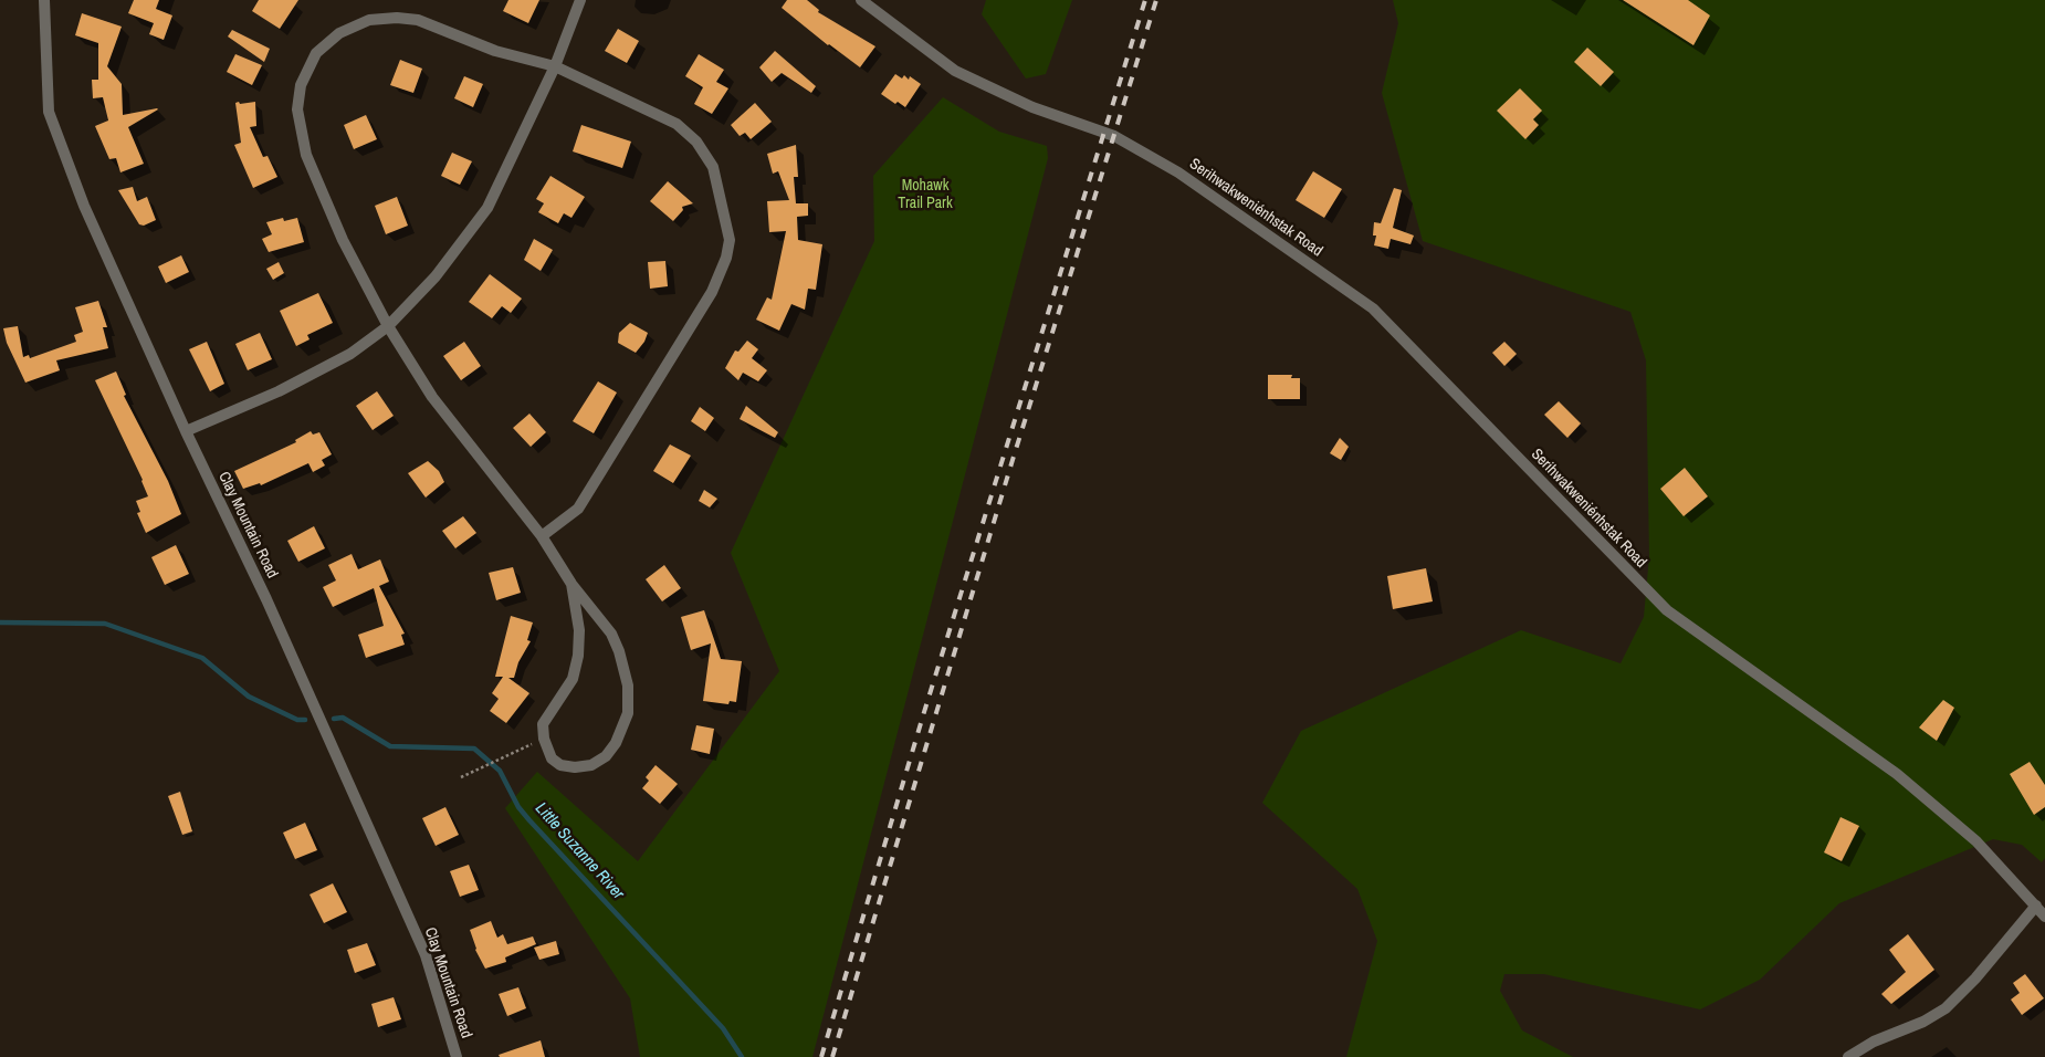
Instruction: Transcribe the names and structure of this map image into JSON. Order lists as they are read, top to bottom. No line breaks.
{"streets":{"street":["Serihwakweniénhstak Road","Clay Mountain Road"]},"water":["Little Suzanne River"],"parks":["Mohawk Trail Park"]}
